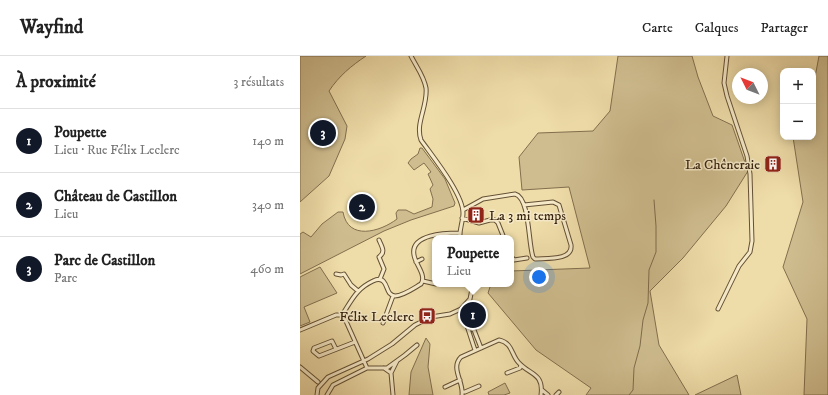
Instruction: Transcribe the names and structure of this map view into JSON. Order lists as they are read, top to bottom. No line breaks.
{"places":{"building":["La Chêneraie","La 3 mi temps"],"bus stop":["Félix Leclerc"]},"north":"top left","page":{"header":"Wayfind","nav":["Carte","Calques","Partager"],"heading":["À proximité","3 résultats"],"map_buttons":["+","−"],"list":[{"mark":"1","name":"Poupette","note":"Lieu · Rue Félix Leclerc","value":"140 m"},{"mark":"2","name":"Château de Castillon","note":"Lieu","value":"340 m"},{"mark":"3","name":"Parc de Castillon","note":"Parc","value":"460 m"}],"pins":["3","2","1"],"popup":["Poupette","Lieu"]}}
